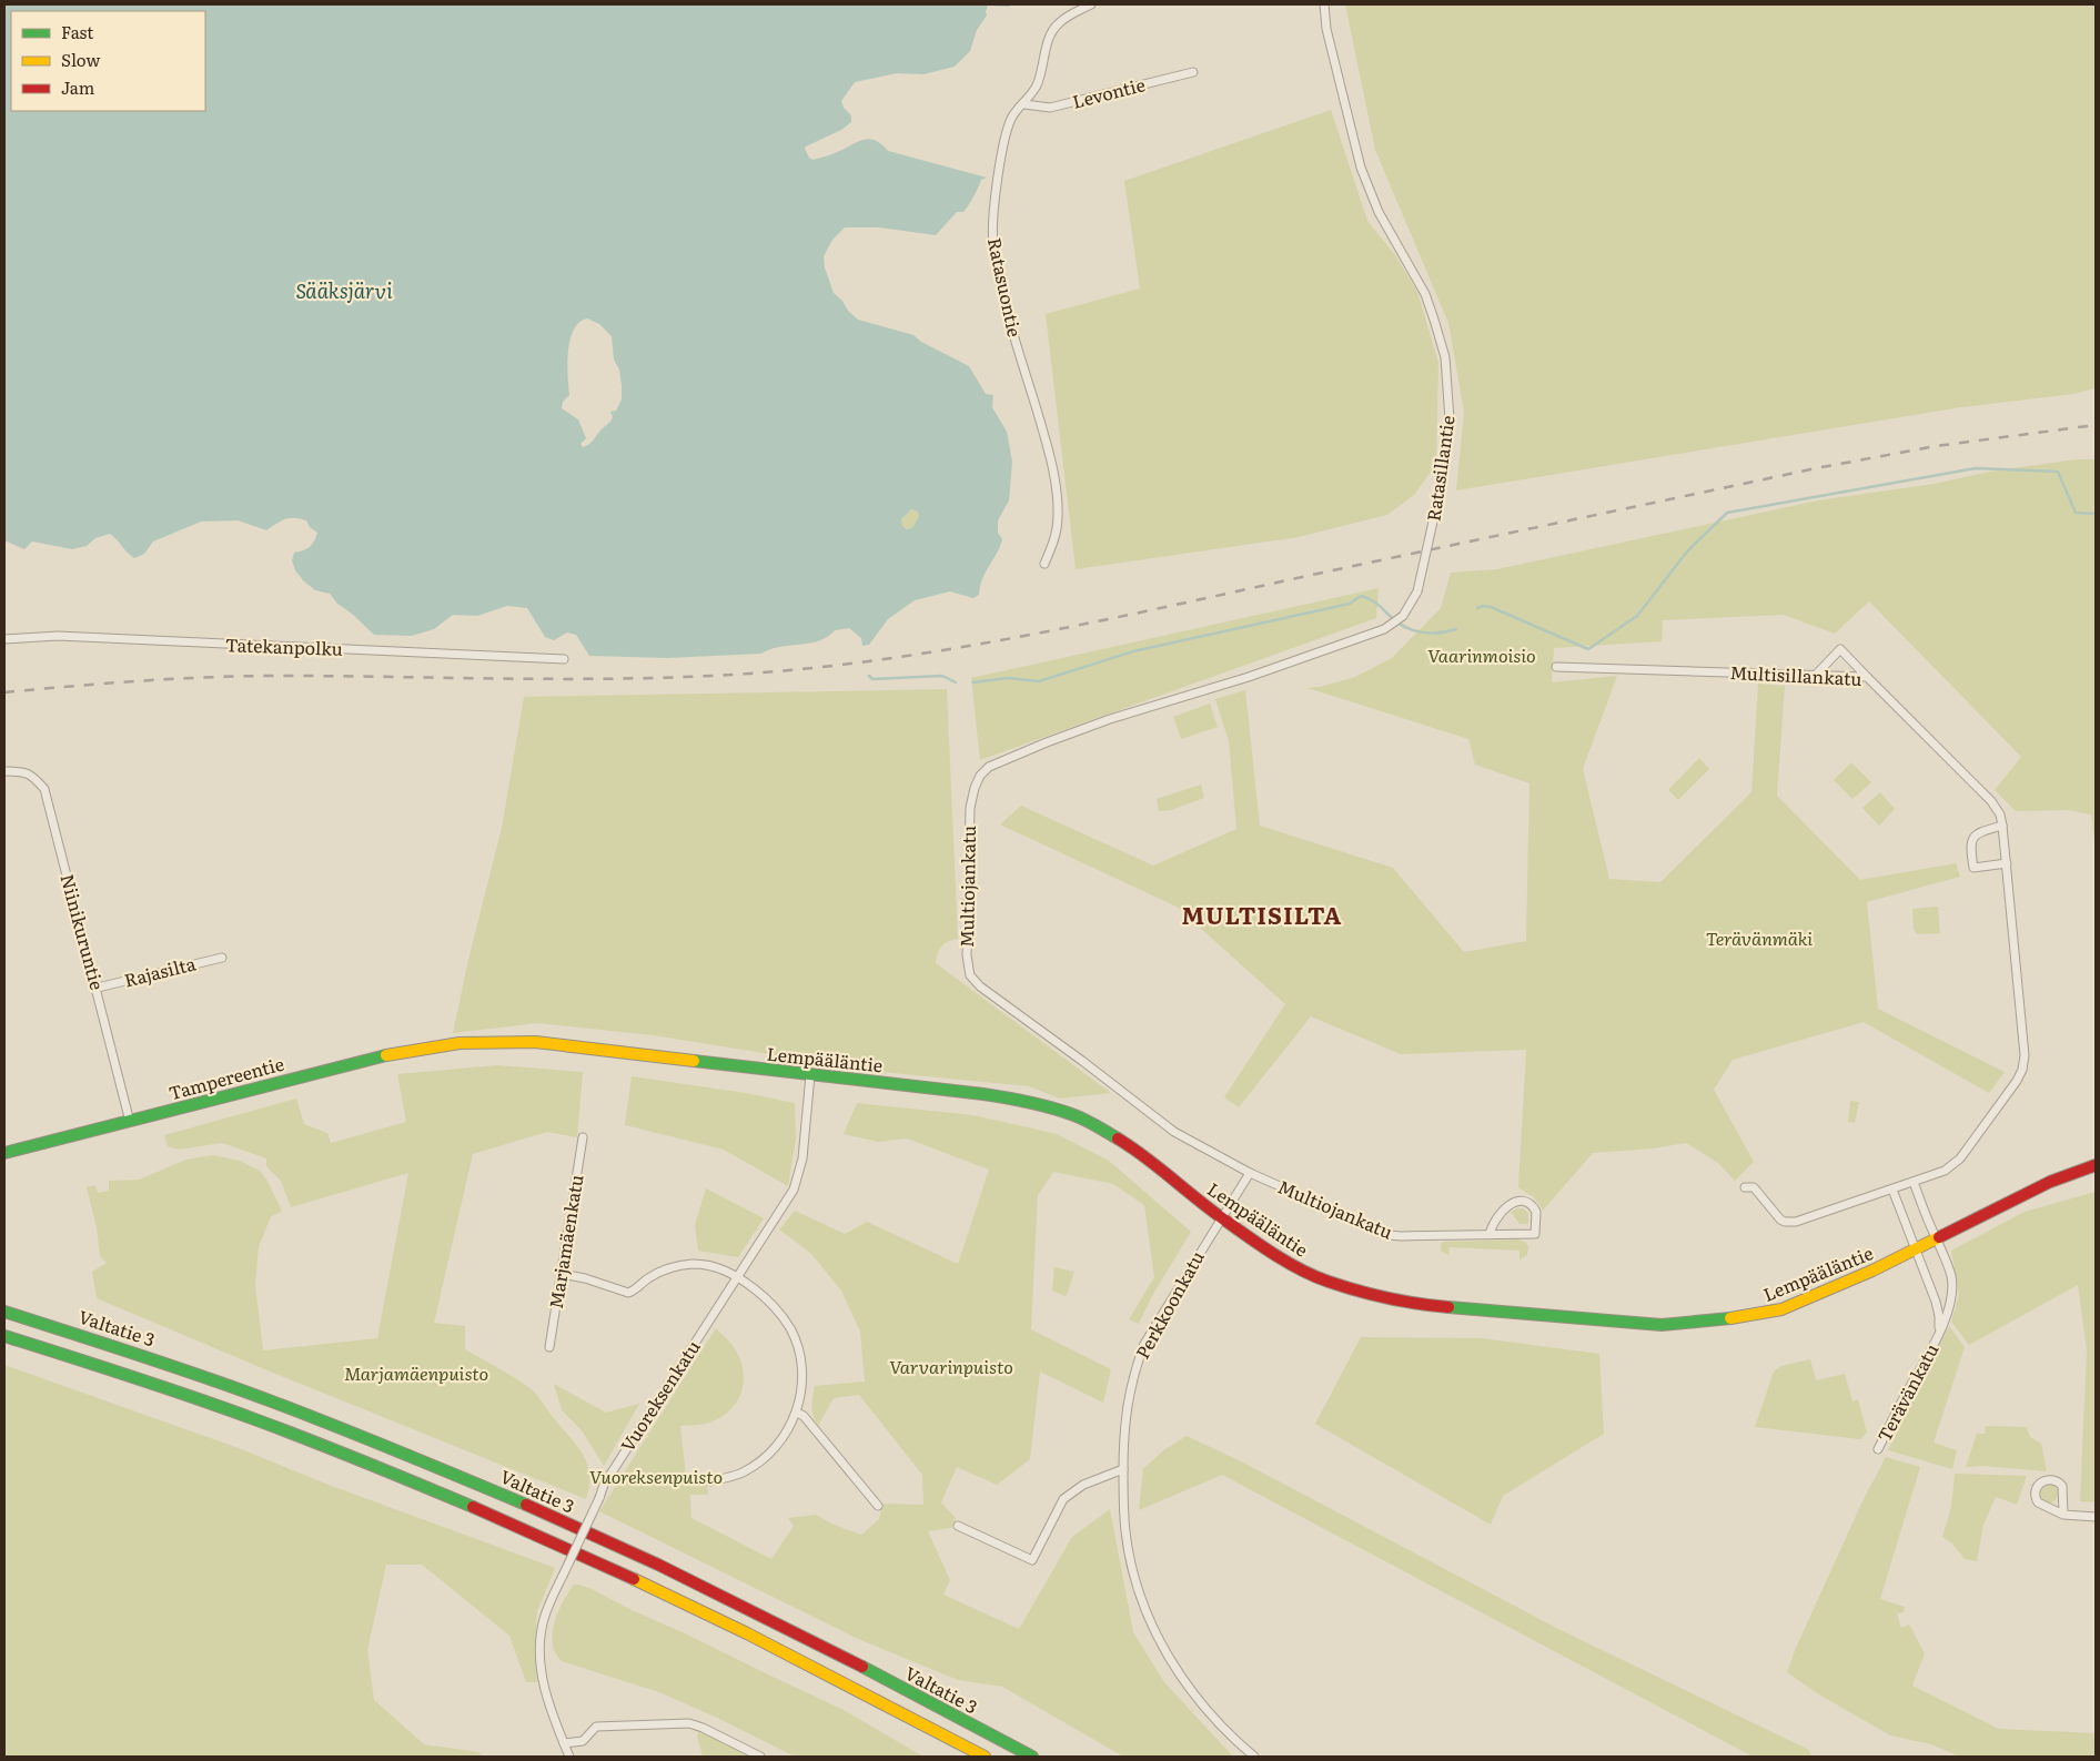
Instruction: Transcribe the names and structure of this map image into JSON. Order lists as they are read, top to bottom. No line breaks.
{"streets":{"main road":["Lempääläntie","Tampereentie","Valtatie 3"],"street":["Levontie","Ratasuontie","Ratasillantie","Tatekanpolku","Multisillankatu","Multiojankatu","Niinikuruntie","Rajasilta","Marjamäenkatu","Perkkoonkatu","Terävänkatu","Vuoreksenkatu"]},"crossings":[["Levontie","Ratasuontie"],["Ratasillantie","Multiojankatu"],["Niinikuruntie","Rajasilta"],["Niinikuruntie","Tampereentie"],["Lempääläntie","Tampereentie"],["Lempääläntie","Perkkoonkatu"],["Lempääläntie","Terävänkatu"],["Lempääläntie","Vuoreksenkatu"]],"districts":["MULTISILTA"],"water":["Sääksjärvi"],"parks":["Vaarinmoisio","Terävänmäki","Varvarinpuisto","Marjamäenpuisto","Vuoreksenpuisto"],"legend":["Fast","Slow","Jam"]}
